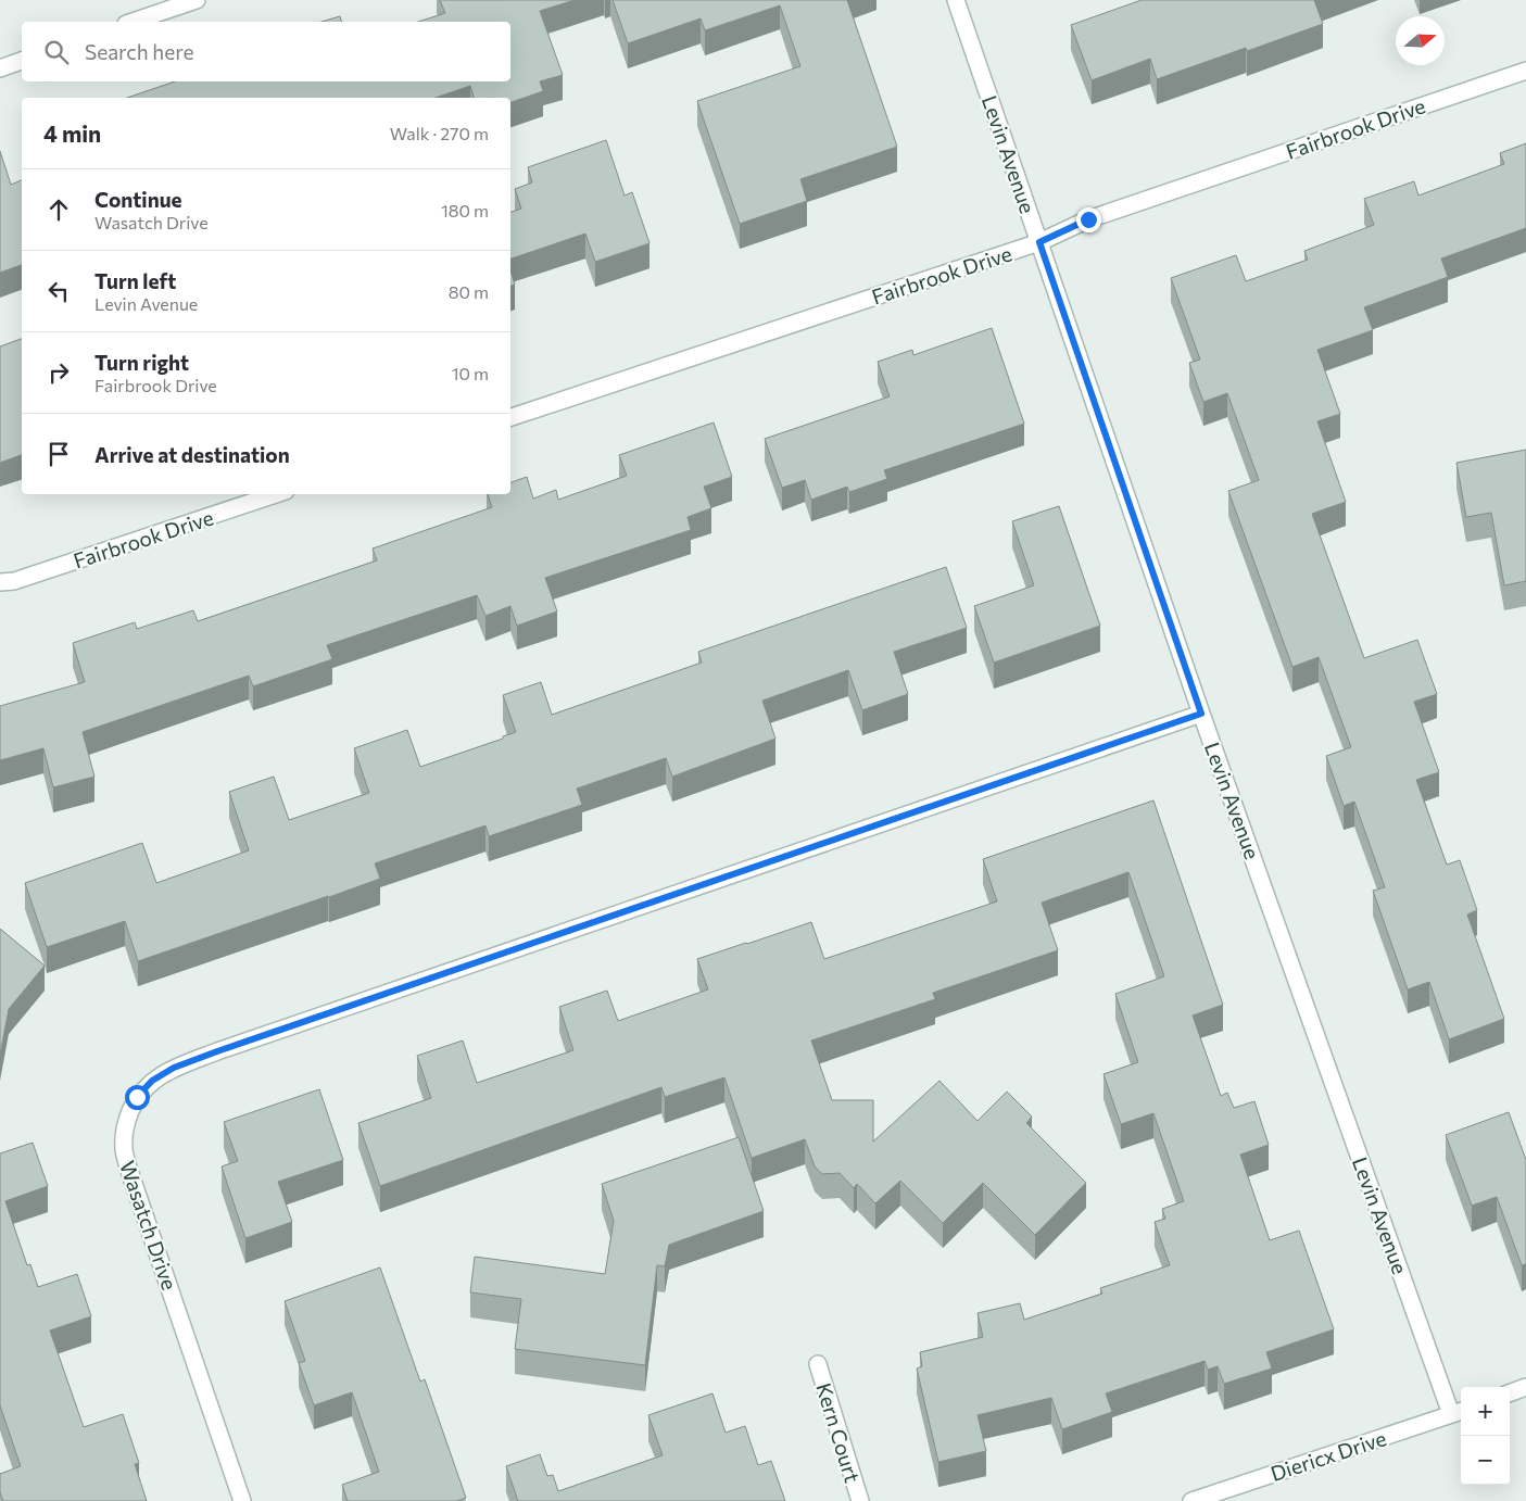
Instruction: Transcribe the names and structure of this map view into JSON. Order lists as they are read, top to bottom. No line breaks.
{"streets":{"street":["Fairbrook Drive","Levin Avenue","Wasatch Drive","Kern Court","Diericx Drive"]},"crossings":[["Fairbrook Drive","Levin Avenue"],["Levin Avenue","Wasatch Drive"],["Levin Avenue","Diericx Drive"]],"north":"right","page":{"search":"Search here","heading":["4 min","Walk · 270 m"],"list":[["Continue","Wasatch Drive","180 m"],["Turn left","Levin Avenue","80 m"],["Turn right","Fairbrook Drive","10 m"],"Arrive at destination"],"map_buttons":["+","−"]}}
